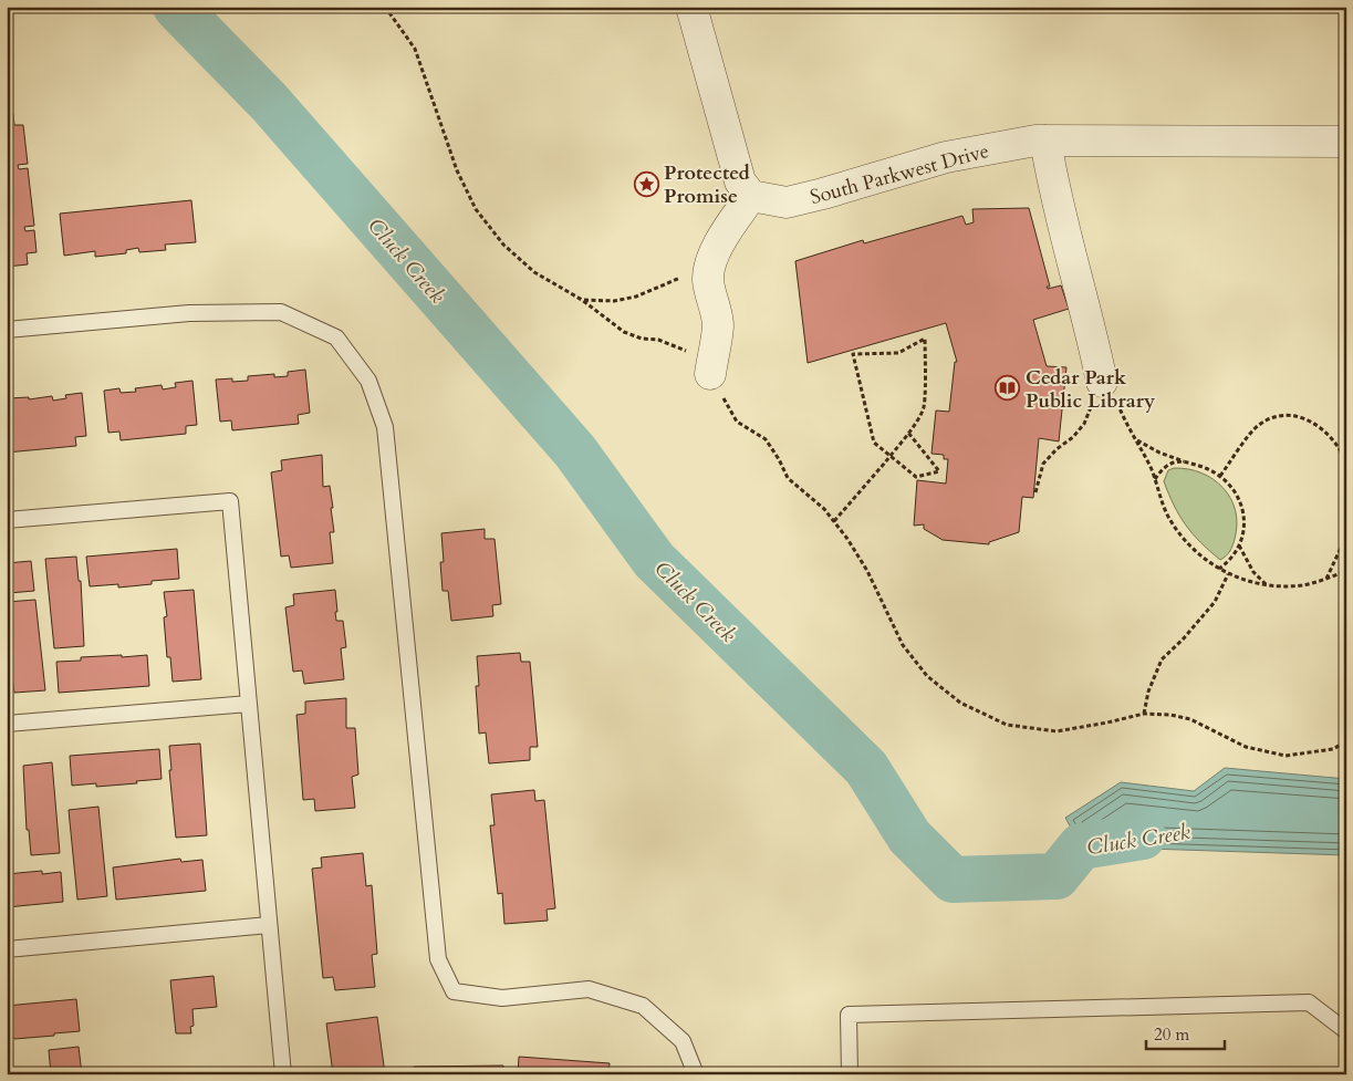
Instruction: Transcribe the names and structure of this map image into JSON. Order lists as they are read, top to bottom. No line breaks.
{"streets":{"street":["South Parkwest Drive"]},"water":["Cluck Creek"],"places":{"place":["Protected Promise"],"library":["Cedar Park Public Library"]},"scale_bar":"20 m"}
